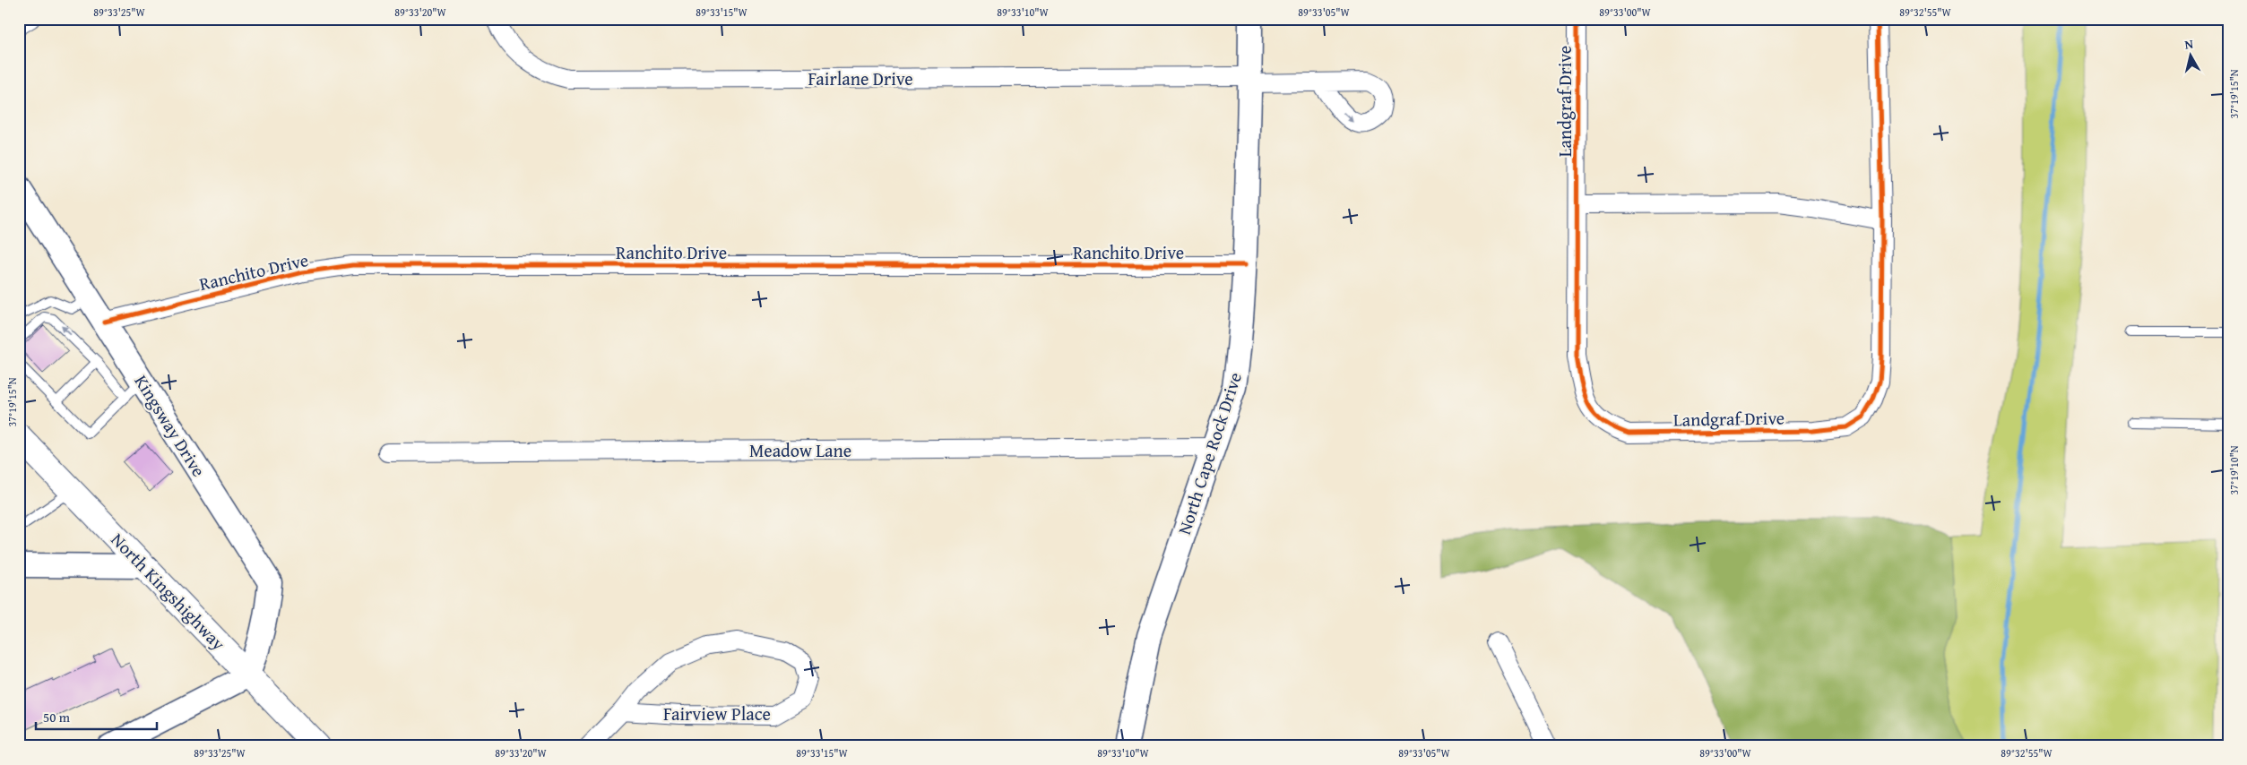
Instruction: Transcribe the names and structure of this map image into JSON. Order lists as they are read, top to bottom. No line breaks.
{"streets":{"main road":["North Kingshighway"],"street":["Fairlane Drive","Landgraf Drive","Ranchito Drive","Kingsway Drive","Meadow Lane","North Cape Rock Drive","Fairview Place"]},"crossings":[["Fairlane Drive","North Cape Rock Drive"],["Ranchito Drive","Kingsway Drive"],["Ranchito Drive","North Cape Rock Drive"],["Kingsway Drive","North Kingshighway"],["Meadow Lane","North Cape Rock Drive"]],"scale_bar":"50 m","north":"top","coordinates":["89°33'25\"W","89°33'20\"W","89°33'15\"W","89°33'10\"W","89°33'05\"W","89°33'00\"W","89°32'55\"W","37°19'15\"N","37°19'10\"N"]}
